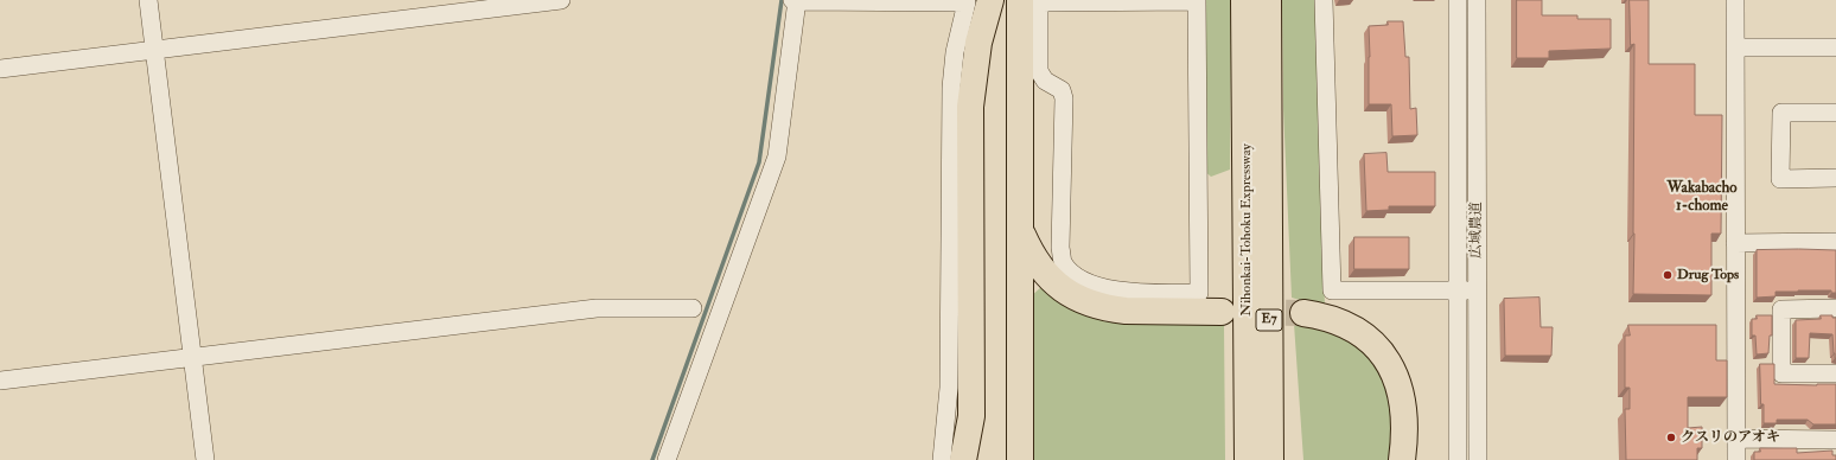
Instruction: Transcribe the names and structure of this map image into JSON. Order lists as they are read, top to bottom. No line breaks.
{"streets":{"highway":["Nihonkai-Tohoku Expressway","E7"],"street":["広域農道"]},"districts":["Wakabacho 1-chome"],"places":["Drug Tops","クスリのアオキ"]}
